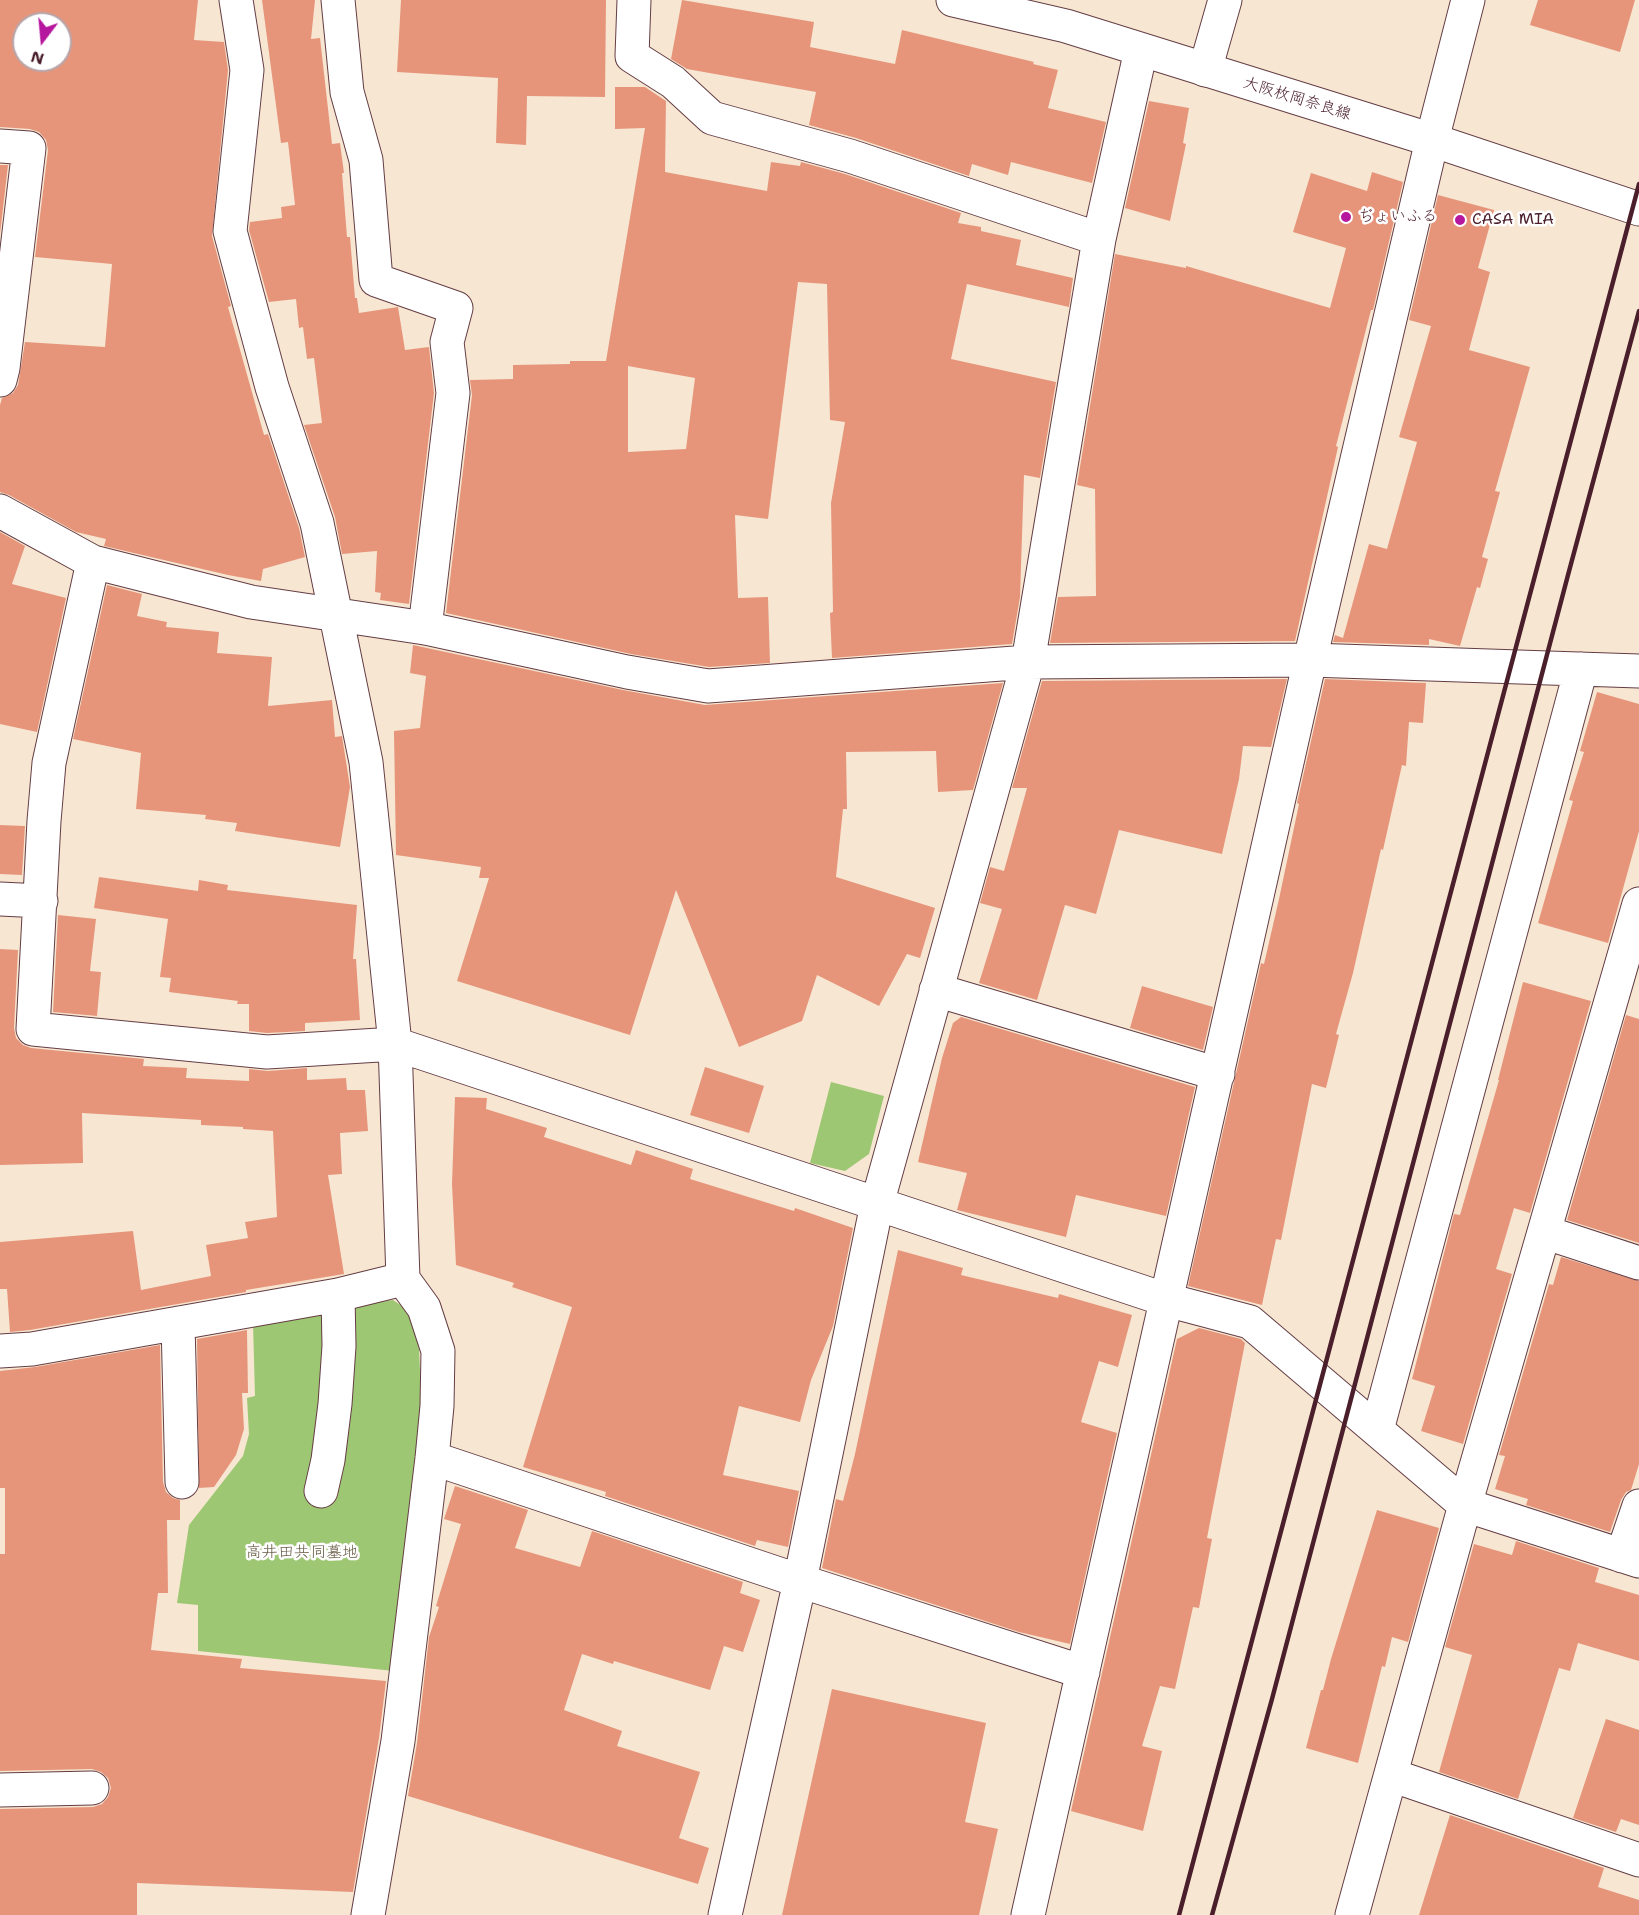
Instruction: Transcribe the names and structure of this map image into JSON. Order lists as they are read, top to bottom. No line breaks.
{"streets":{"street":["大阪枚岡奈良線"]},"parks":["高井田共同墓地"],"places":["ぢょいふる","CASA MIA"],"north":"bottom"}
